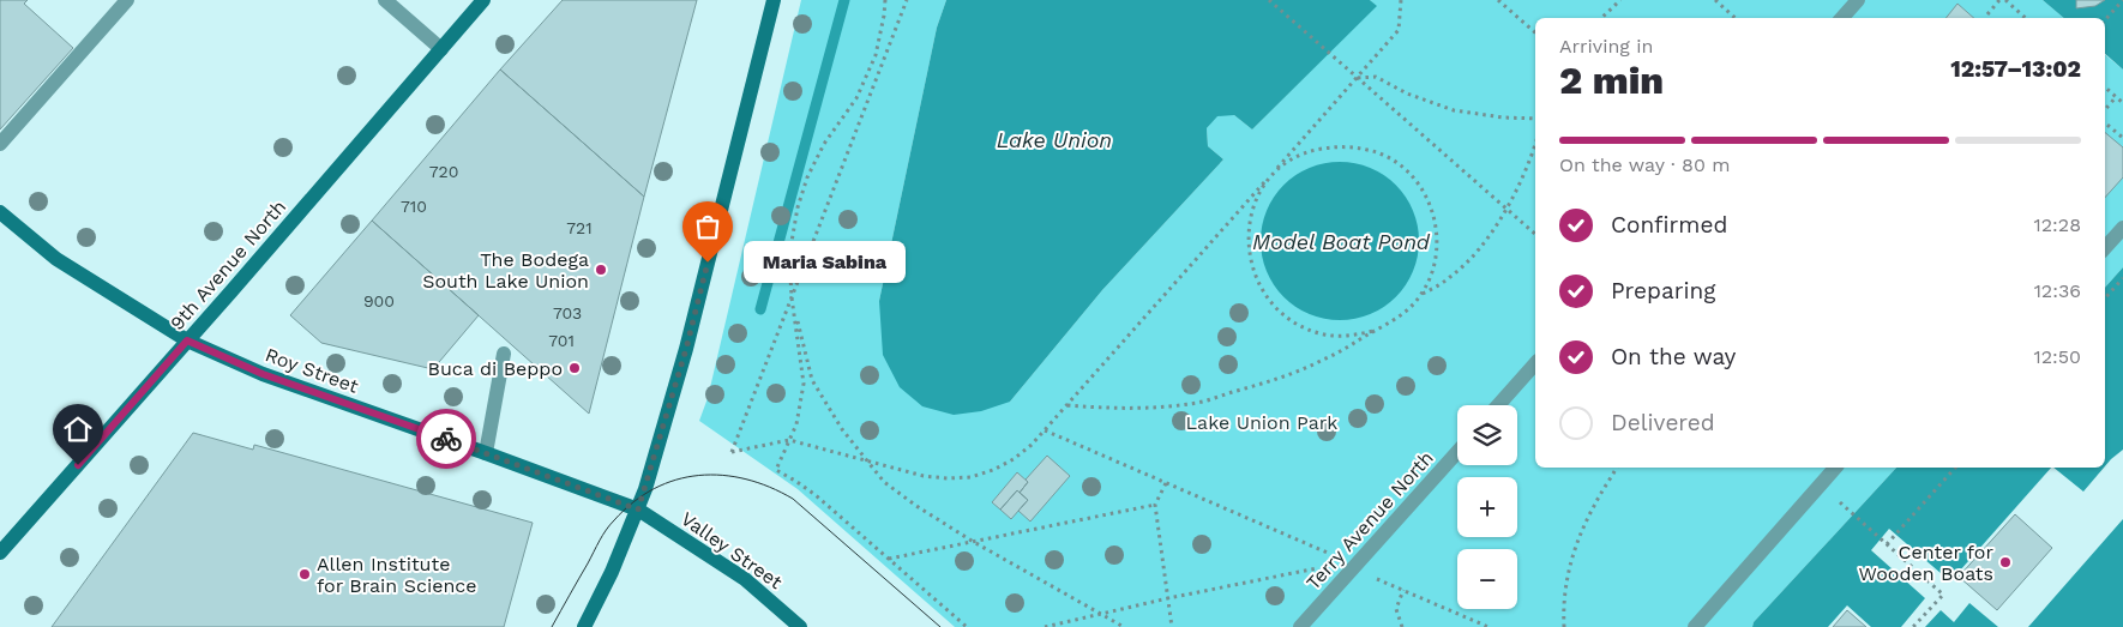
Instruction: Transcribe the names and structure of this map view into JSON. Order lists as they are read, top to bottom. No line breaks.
{"streets":{"main road":["9th Avenue North","Roy Street","Valley Street"],"street":["Terry Avenue North"]},"crossings":[["9th Avenue North","Roy Street"],["Roy Street","Valley Street"]],"water":["Lake Union","Model Boat Pond"],"parks":["Lake Union Park"],"places":["Maria Sabina","The Bodega South Lake Union","Buca di Beppo","Center for Wooden Boats","Allen Institute for Brain Science"],"house_numbers":["720","710","721","900","703","701"],"page":{"heading":["2 min","Arriving in","12:57–13:02"],"bar":"On the way · 80 m","list":[["Confirmed","12:28"],["Preparing","12:36"],["On the way","12:50"],"Delivered"],"bubble":"Maria Sabina","map_buttons":["+","−"]}}
